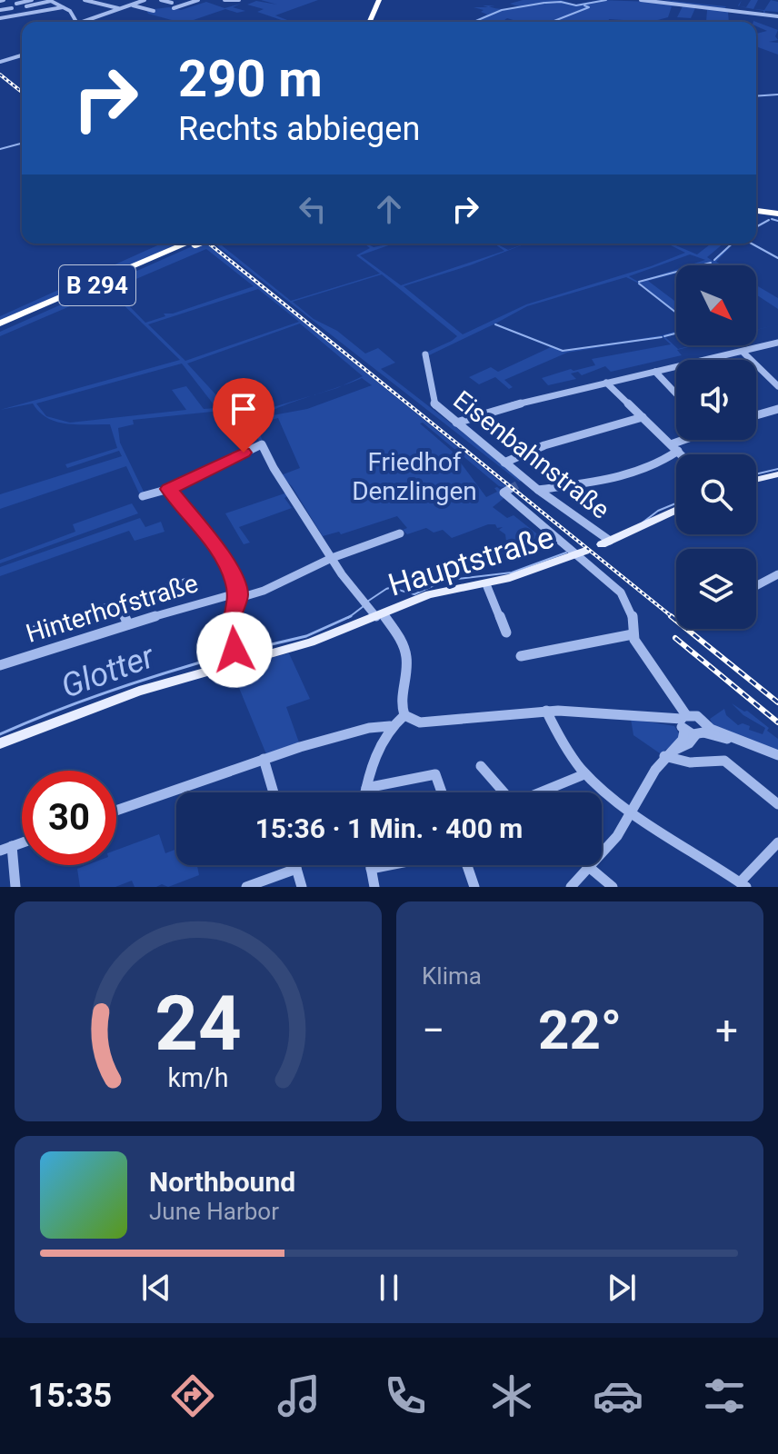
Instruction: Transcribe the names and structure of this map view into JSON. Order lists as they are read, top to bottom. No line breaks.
{"streets":{"highway":["B 294"],"main road":["Hauptstraße"],"street":["Eisenbahnstraße","Hinterhofstraße"]},"water":["Glotter"],"parks":["Friedhof Denzlingen"],"north":"bottom right","page":{"turn":["290 m","Rechts abbiegen"],"limit":"30","trip":"15:36 · 1 Min. · 400 m","tile":"Klima","heat":["−","22°","+"],"song":["Northbound","June Harbor"],"tabs":"15:35","gauge":["24","km/h"]}}
